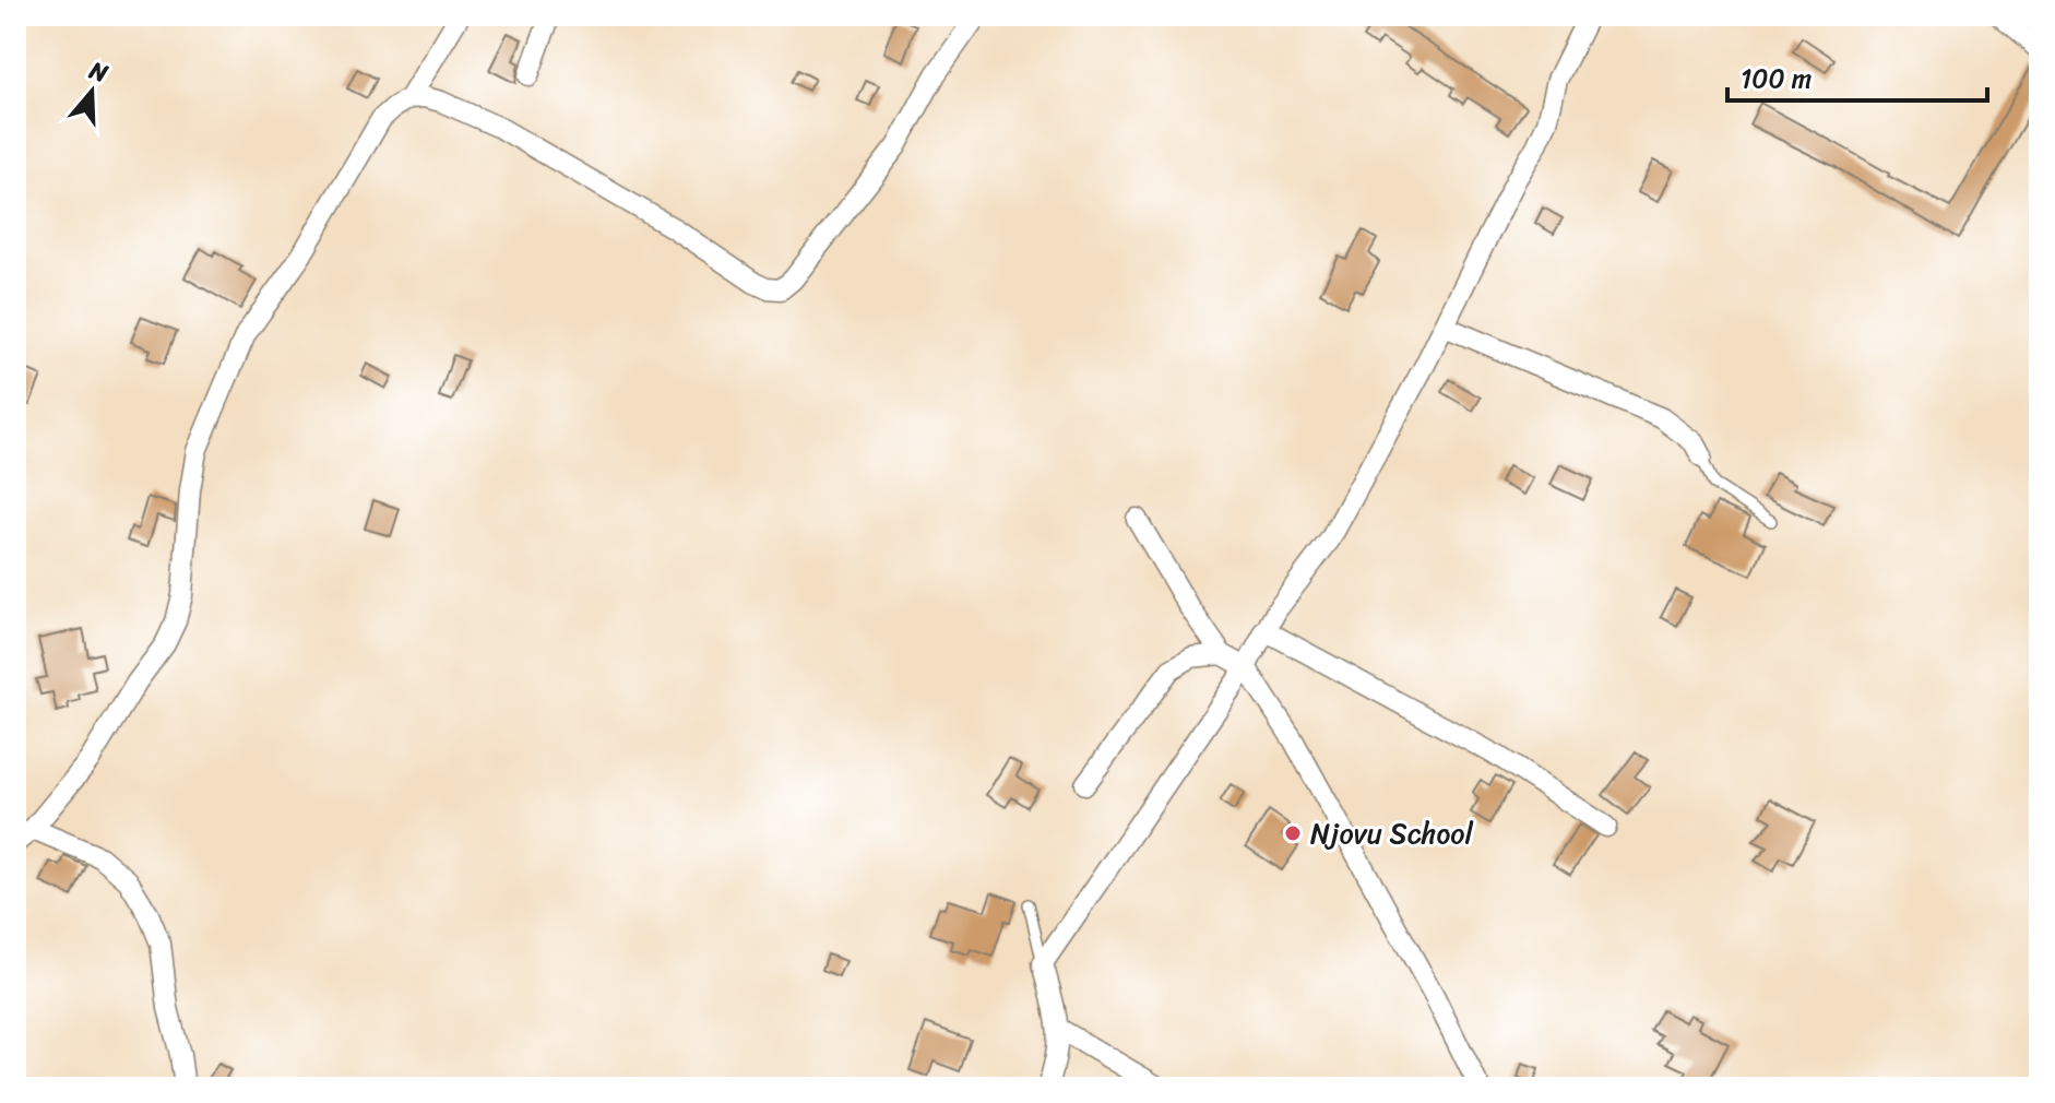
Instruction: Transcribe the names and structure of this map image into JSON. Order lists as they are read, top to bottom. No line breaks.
{"places":["Njovu School"],"scale_bar":"100 m","north":"top"}
